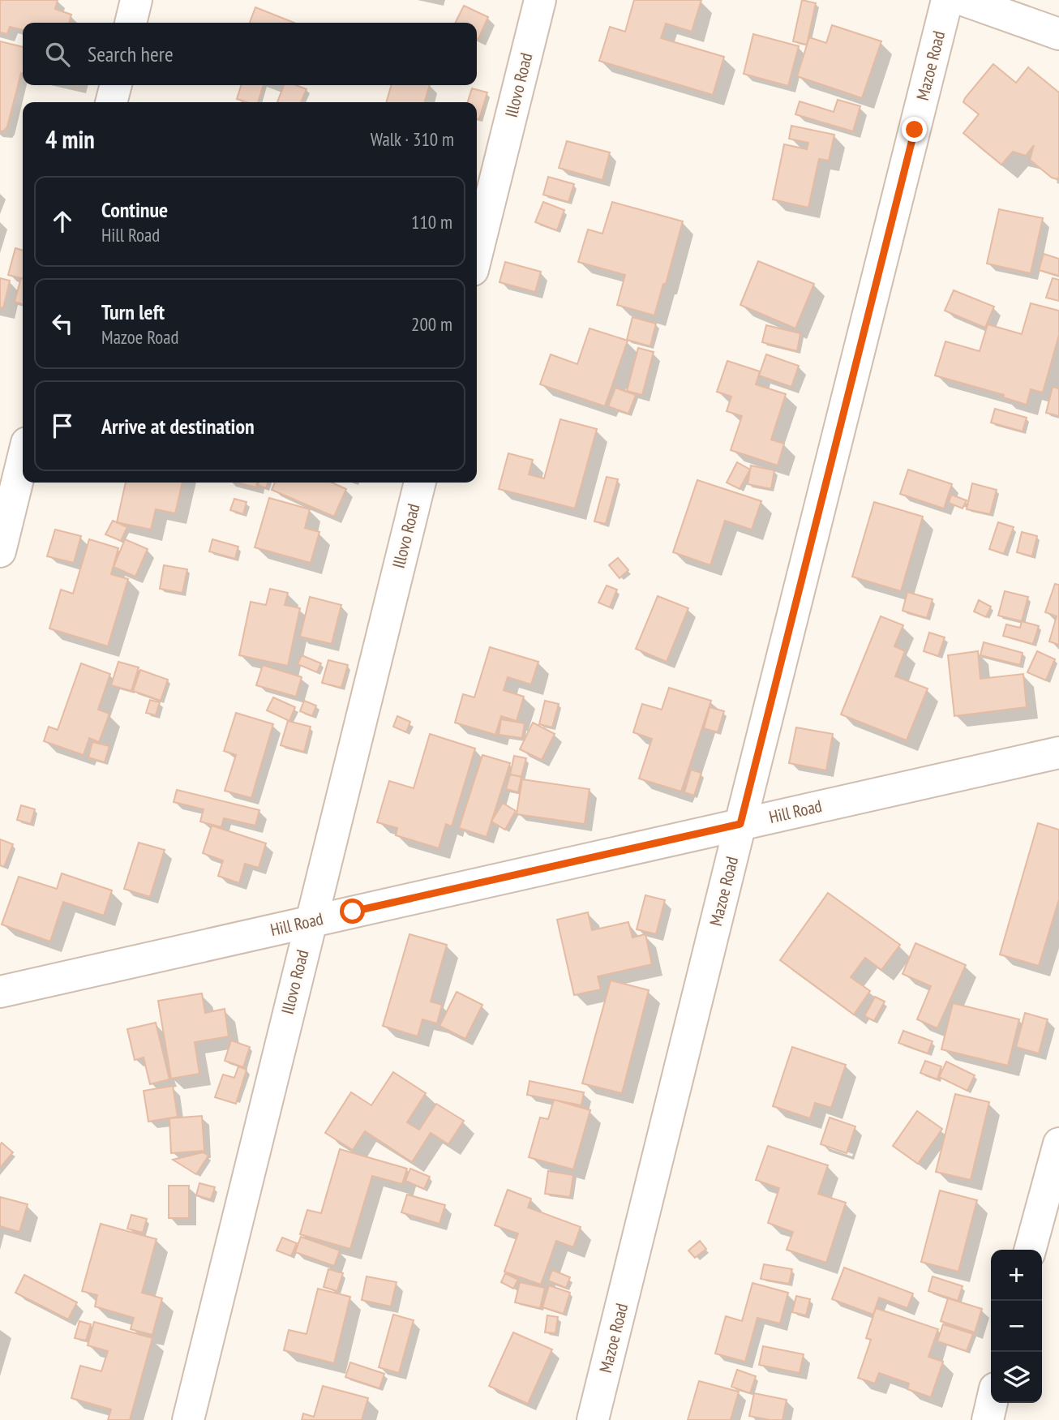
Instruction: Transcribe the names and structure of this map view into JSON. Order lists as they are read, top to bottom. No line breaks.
{"streets":{"street":["Mazoe Road","Illovo Road","Hill Road"]},"crossings":[["Mazoe Road","Hill Road"],["Illovo Road","Hill Road"]],"page":{"search":"Search here","heading":["4 min","Walk · 310 m"],"list":[["Continue","Hill Road","110 m"],["Turn left","Mazoe Road","200 m"],"Arrive at destination"],"map_buttons":["+","−"]}}
